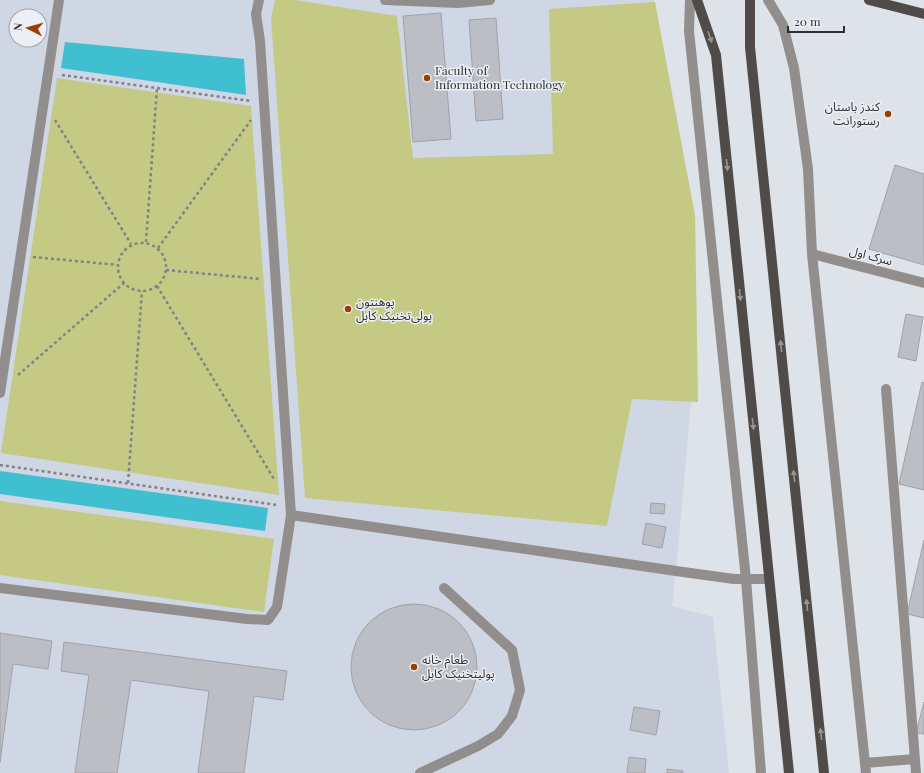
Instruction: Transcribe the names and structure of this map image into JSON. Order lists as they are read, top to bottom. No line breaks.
{"streets":{"street":["سرک‌ اول"]},"places":["Faculty of Information Technology","کندز باستان رستورانت","پوهنتون پولی‌تخنیک کابل","طعام خانه پولیتخنیک کابل"],"scale_bar":"20 m","north":"left"}
